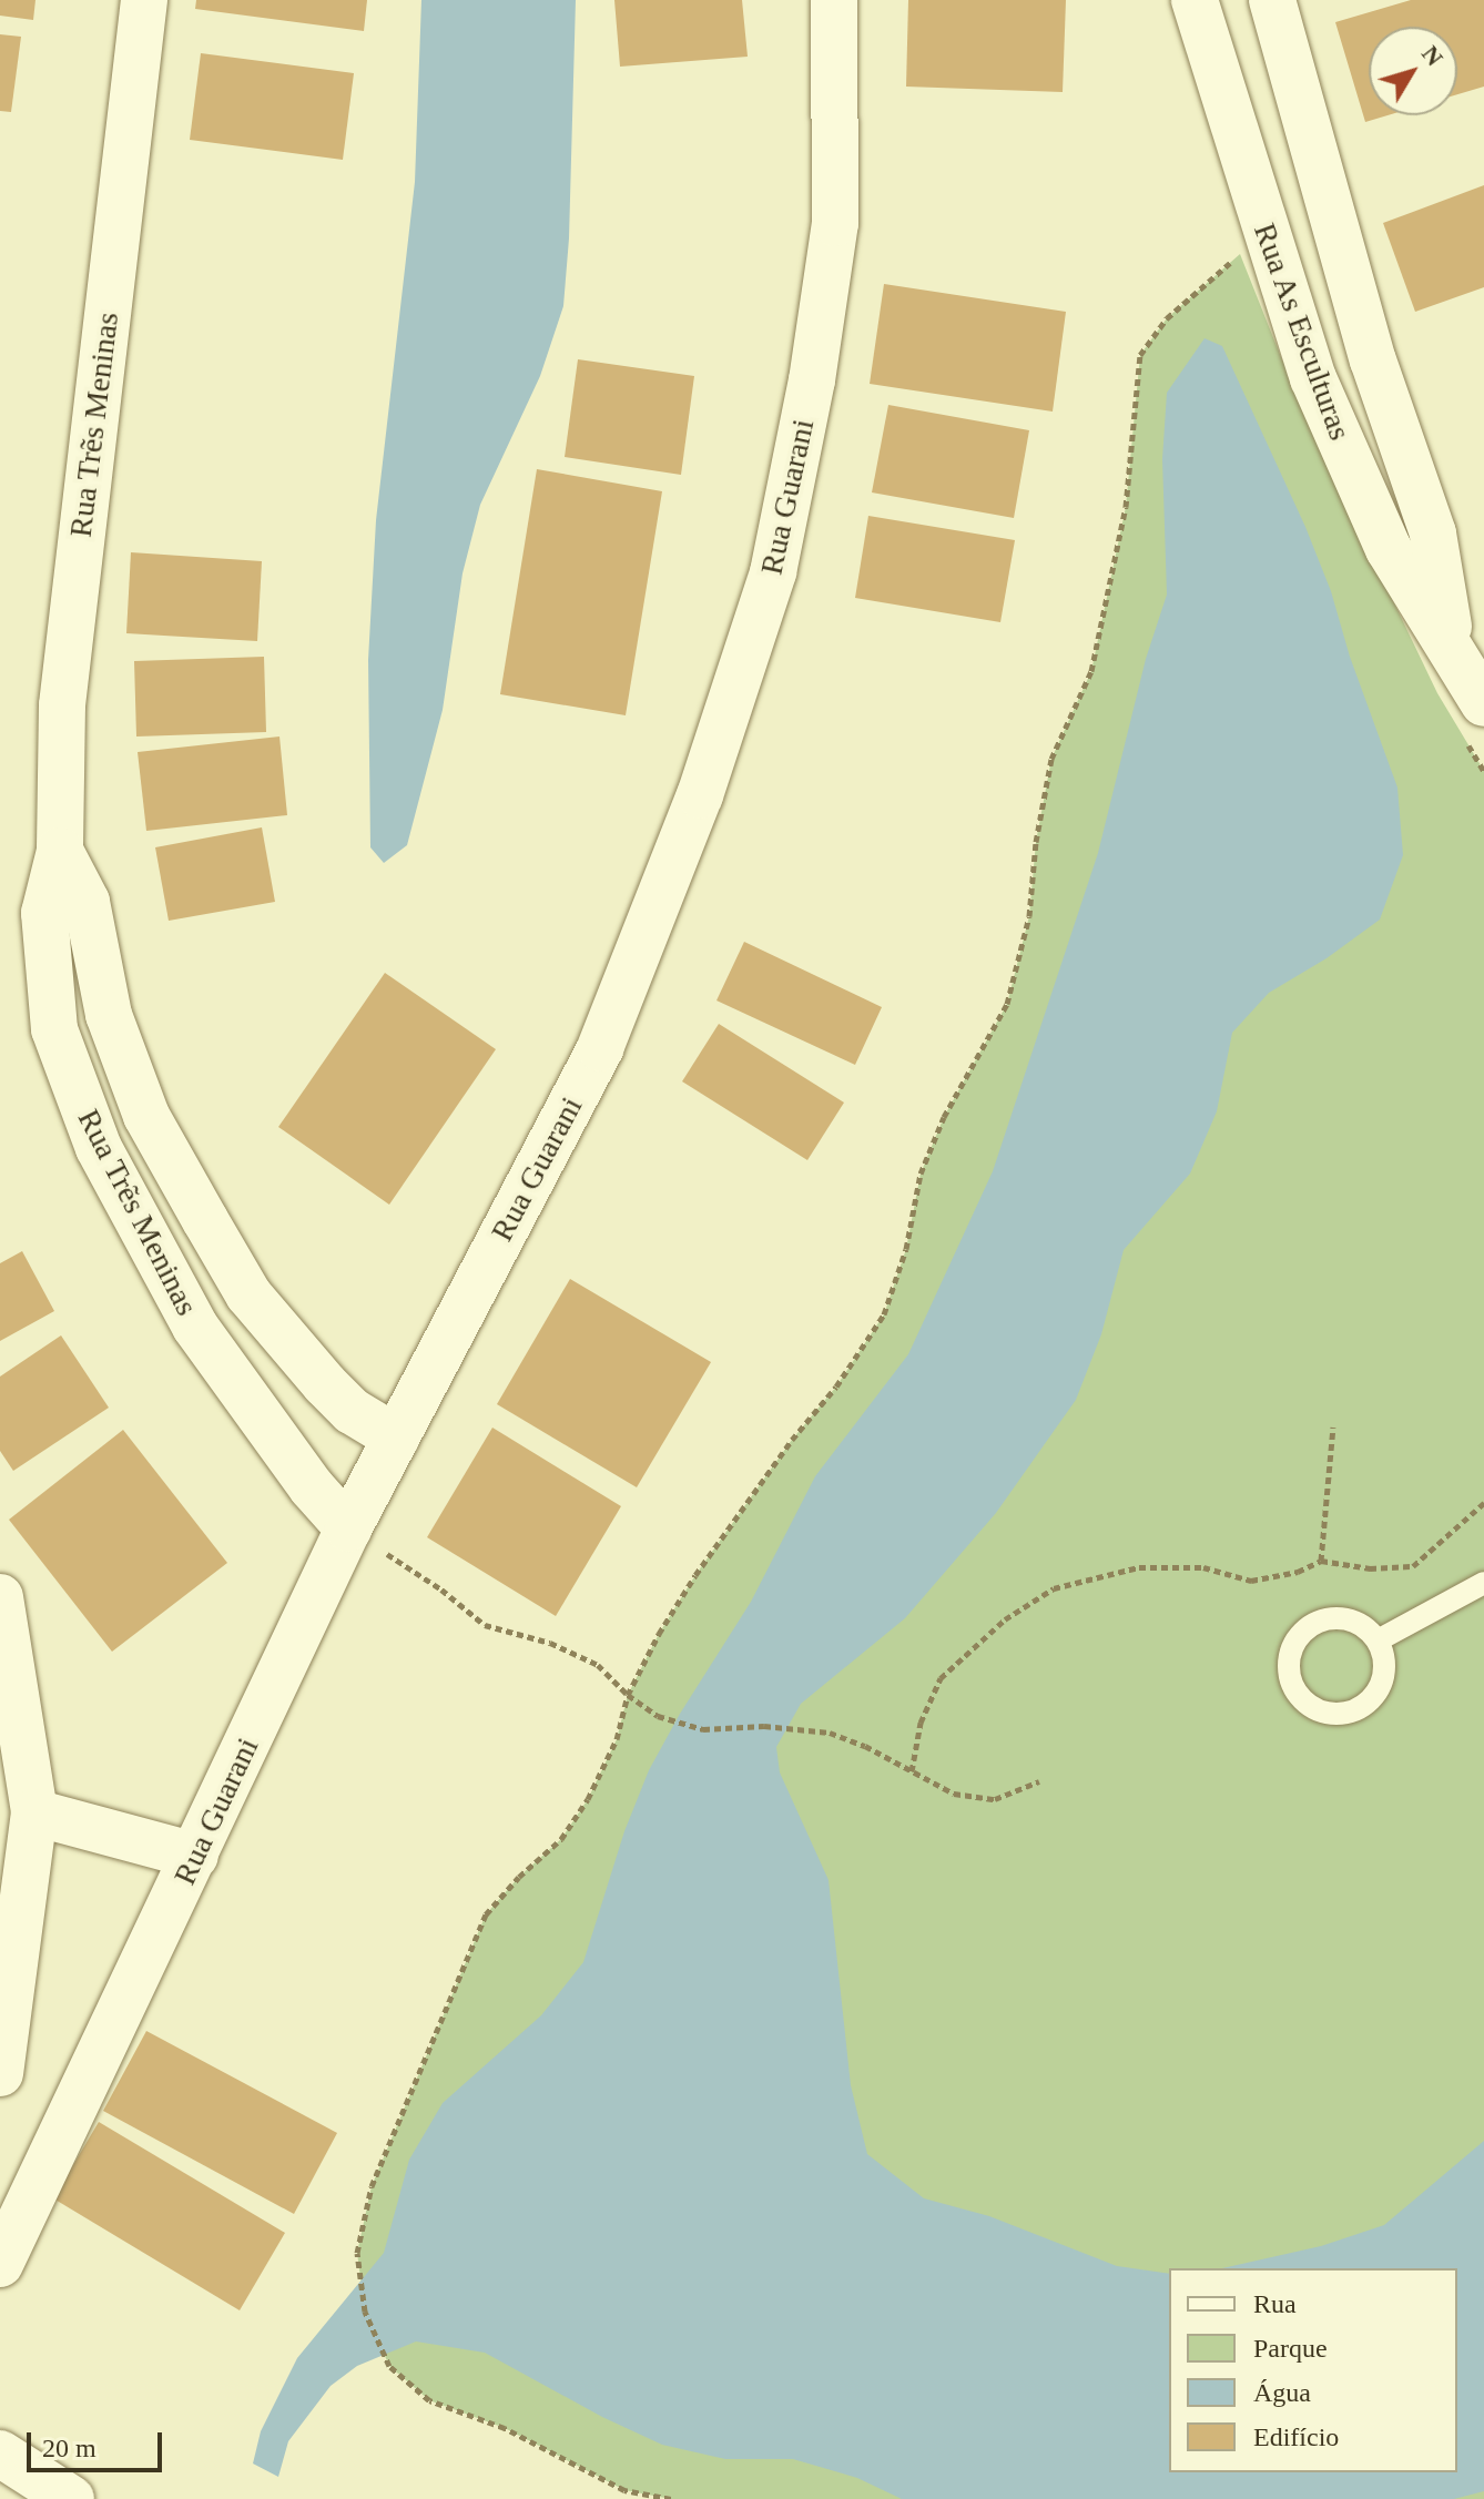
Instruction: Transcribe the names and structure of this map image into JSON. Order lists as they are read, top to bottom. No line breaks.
{"streets":{"street":["Rua As Esculturas","Rua Trẽs Meninas","Rua Guarani"]},"crossings":[["Rua Trẽs Meninas","Rua Guarani"]],"legend":["Rua","Parque","Água","Edifício"],"scale_bar":"20 m","north":"top right"}
